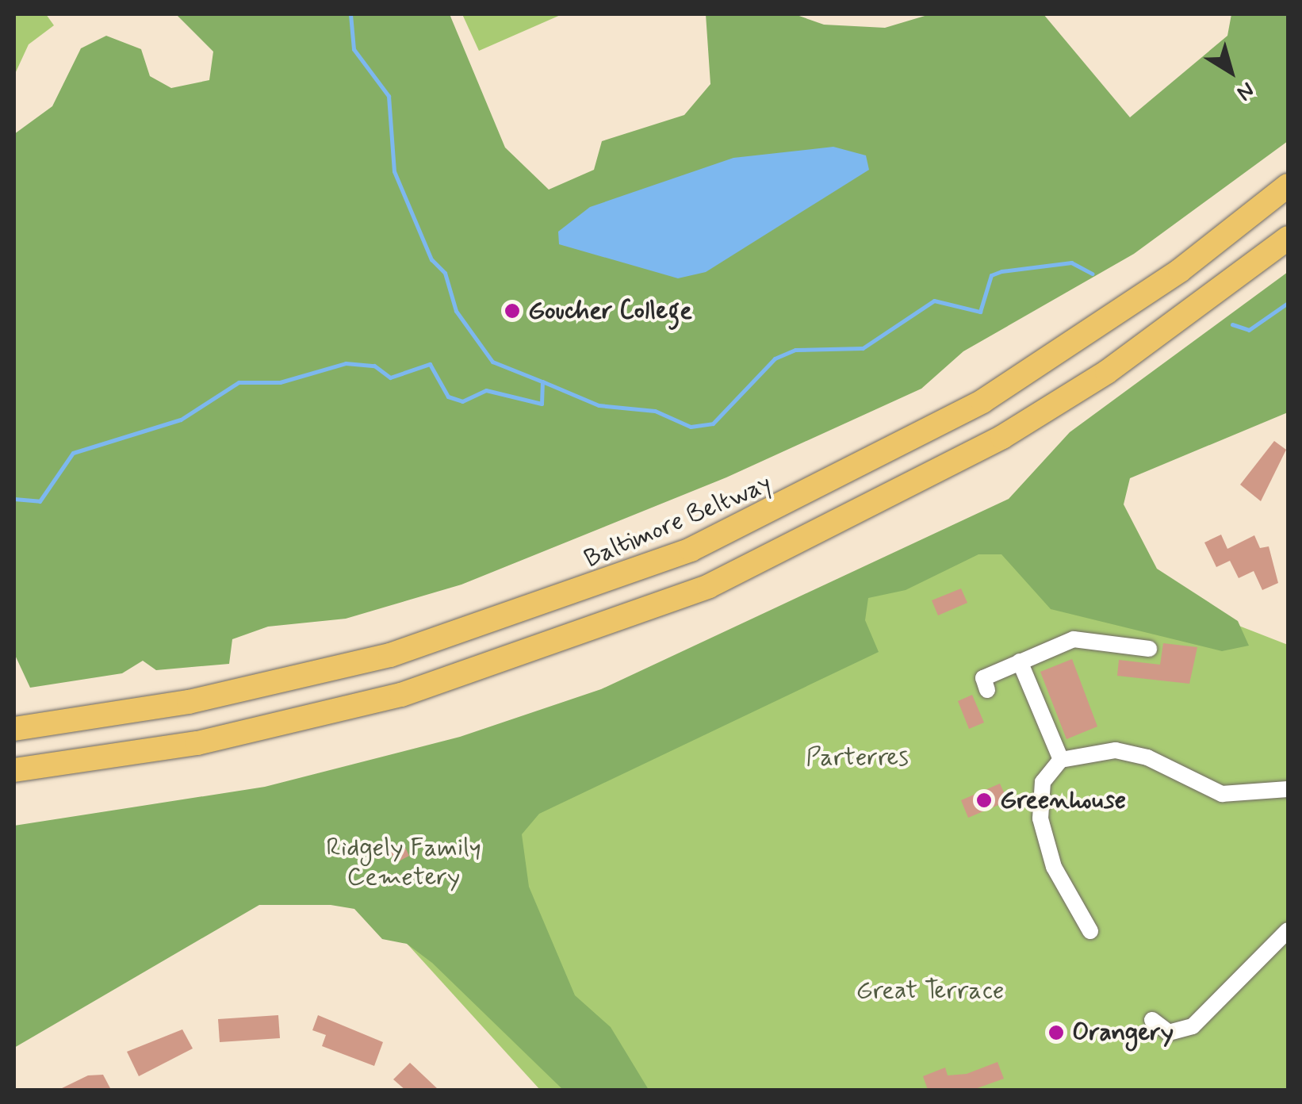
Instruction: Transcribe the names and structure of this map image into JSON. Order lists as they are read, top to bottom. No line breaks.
{"streets":{"highway":["Baltimore Beltway"]},"parks":["Parterres","Ridgely Family Cemetery","Great Terrace"],"places":["Goucher College","Greenhouse","Orangery"],"north":"bottom right"}
